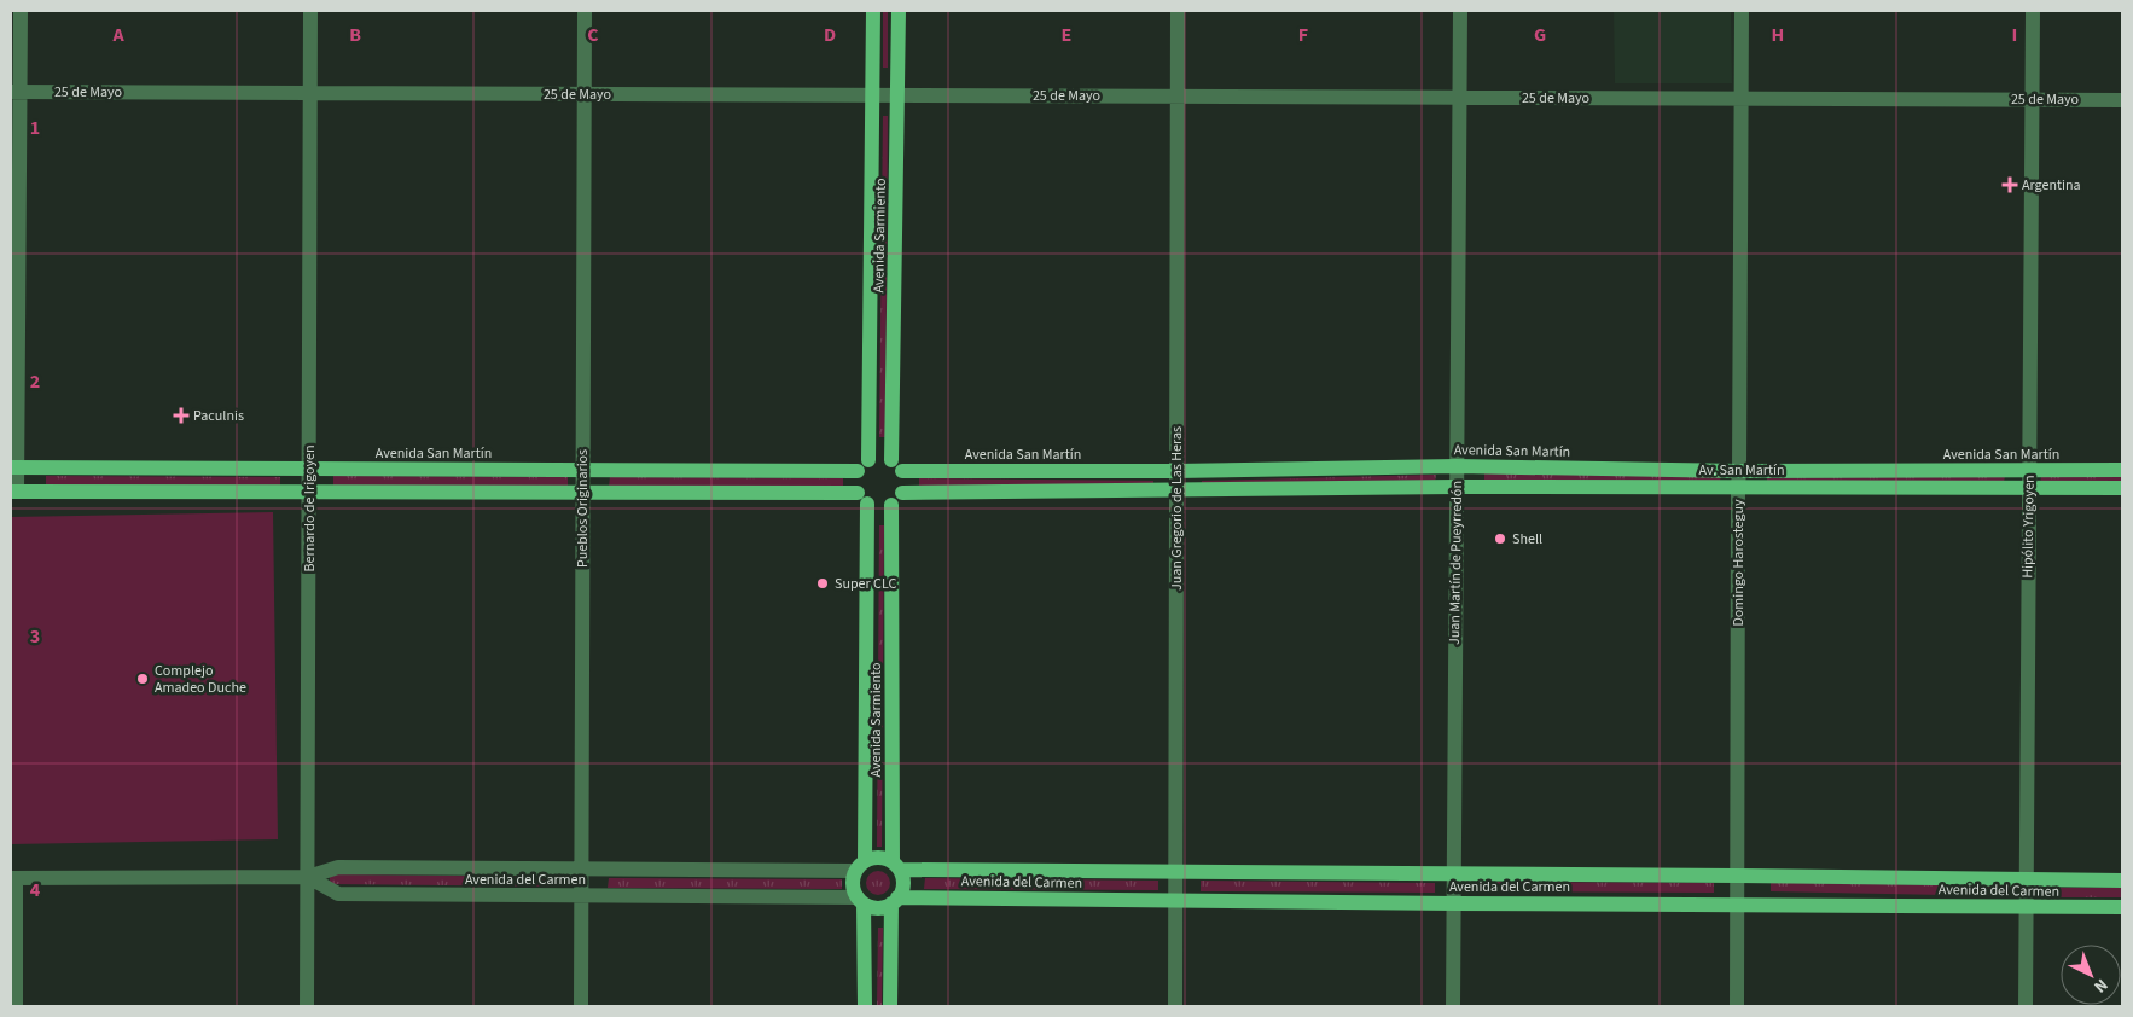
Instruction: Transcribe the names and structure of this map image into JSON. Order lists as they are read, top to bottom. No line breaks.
{"streets":{"main road":["Avenida Sarmiento","Avenida San Martín","Av. San Martín","Avenida del Carmen"],"street":["25 de Mayo","Bernardo de Irigoyen","Pueblos Originarios","Juan Gregorio de Las Heras","Hipólito Yrigoyen","Juan Martín de Pueyrredón","Domingo Harosteguy"]},"crossings":[["25 de Mayo","Avenida Sarmiento"],["25 de Mayo","Bernardo de Irigoyen"],["25 de Mayo","Pueblos Originarios"],["25 de Mayo","Juan Gregorio de Las Heras"],["25 de Mayo","Hipólito Yrigoyen"],["25 de Mayo","Juan Martín de Pueyrredón"],["25 de Mayo","Domingo Harosteguy"],["Avenida Sarmiento","Avenida San Martín"],["Avenida Sarmiento","Avenida del Carmen"],["Avenida San Martín","Av. San Martín"],["Avenida San Martín","Bernardo de Irigoyen"],["Avenida San Martín","Pueblos Originarios"],["Avenida San Martín","Juan Gregorio de Las Heras"],["Avenida San Martín","Hipólito Yrigoyen"],["Avenida San Martín","Juan Martín de Pueyrredón"],["Avenida San Martín","Domingo Harosteguy"],["Av. San Martín","Hipólito Yrigoyen"],["Av. San Martín","Juan Martín de Pueyrredón"],["Av. San Martín","Domingo Harosteguy"],["Bernardo de Irigoyen","Avenida del Carmen"],["Pueblos Originarios","Avenida del Carmen"],["Juan Gregorio de Las Heras","Avenida del Carmen"],["Hipólito Yrigoyen","Avenida del Carmen"],["Juan Martín de Pueyrredón","Avenida del Carmen"],["Domingo Harosteguy","Avenida del Carmen"]],"places":{"health":["Argentina","Paculnis"],"other":["Shell","Super CLC","Complejo Amadeo Duche"]},"north":"bottom right","grid":{"columns":["A","B","C","D","E","F","G","H","I"],"rows":["1","2","3","4"]}}
